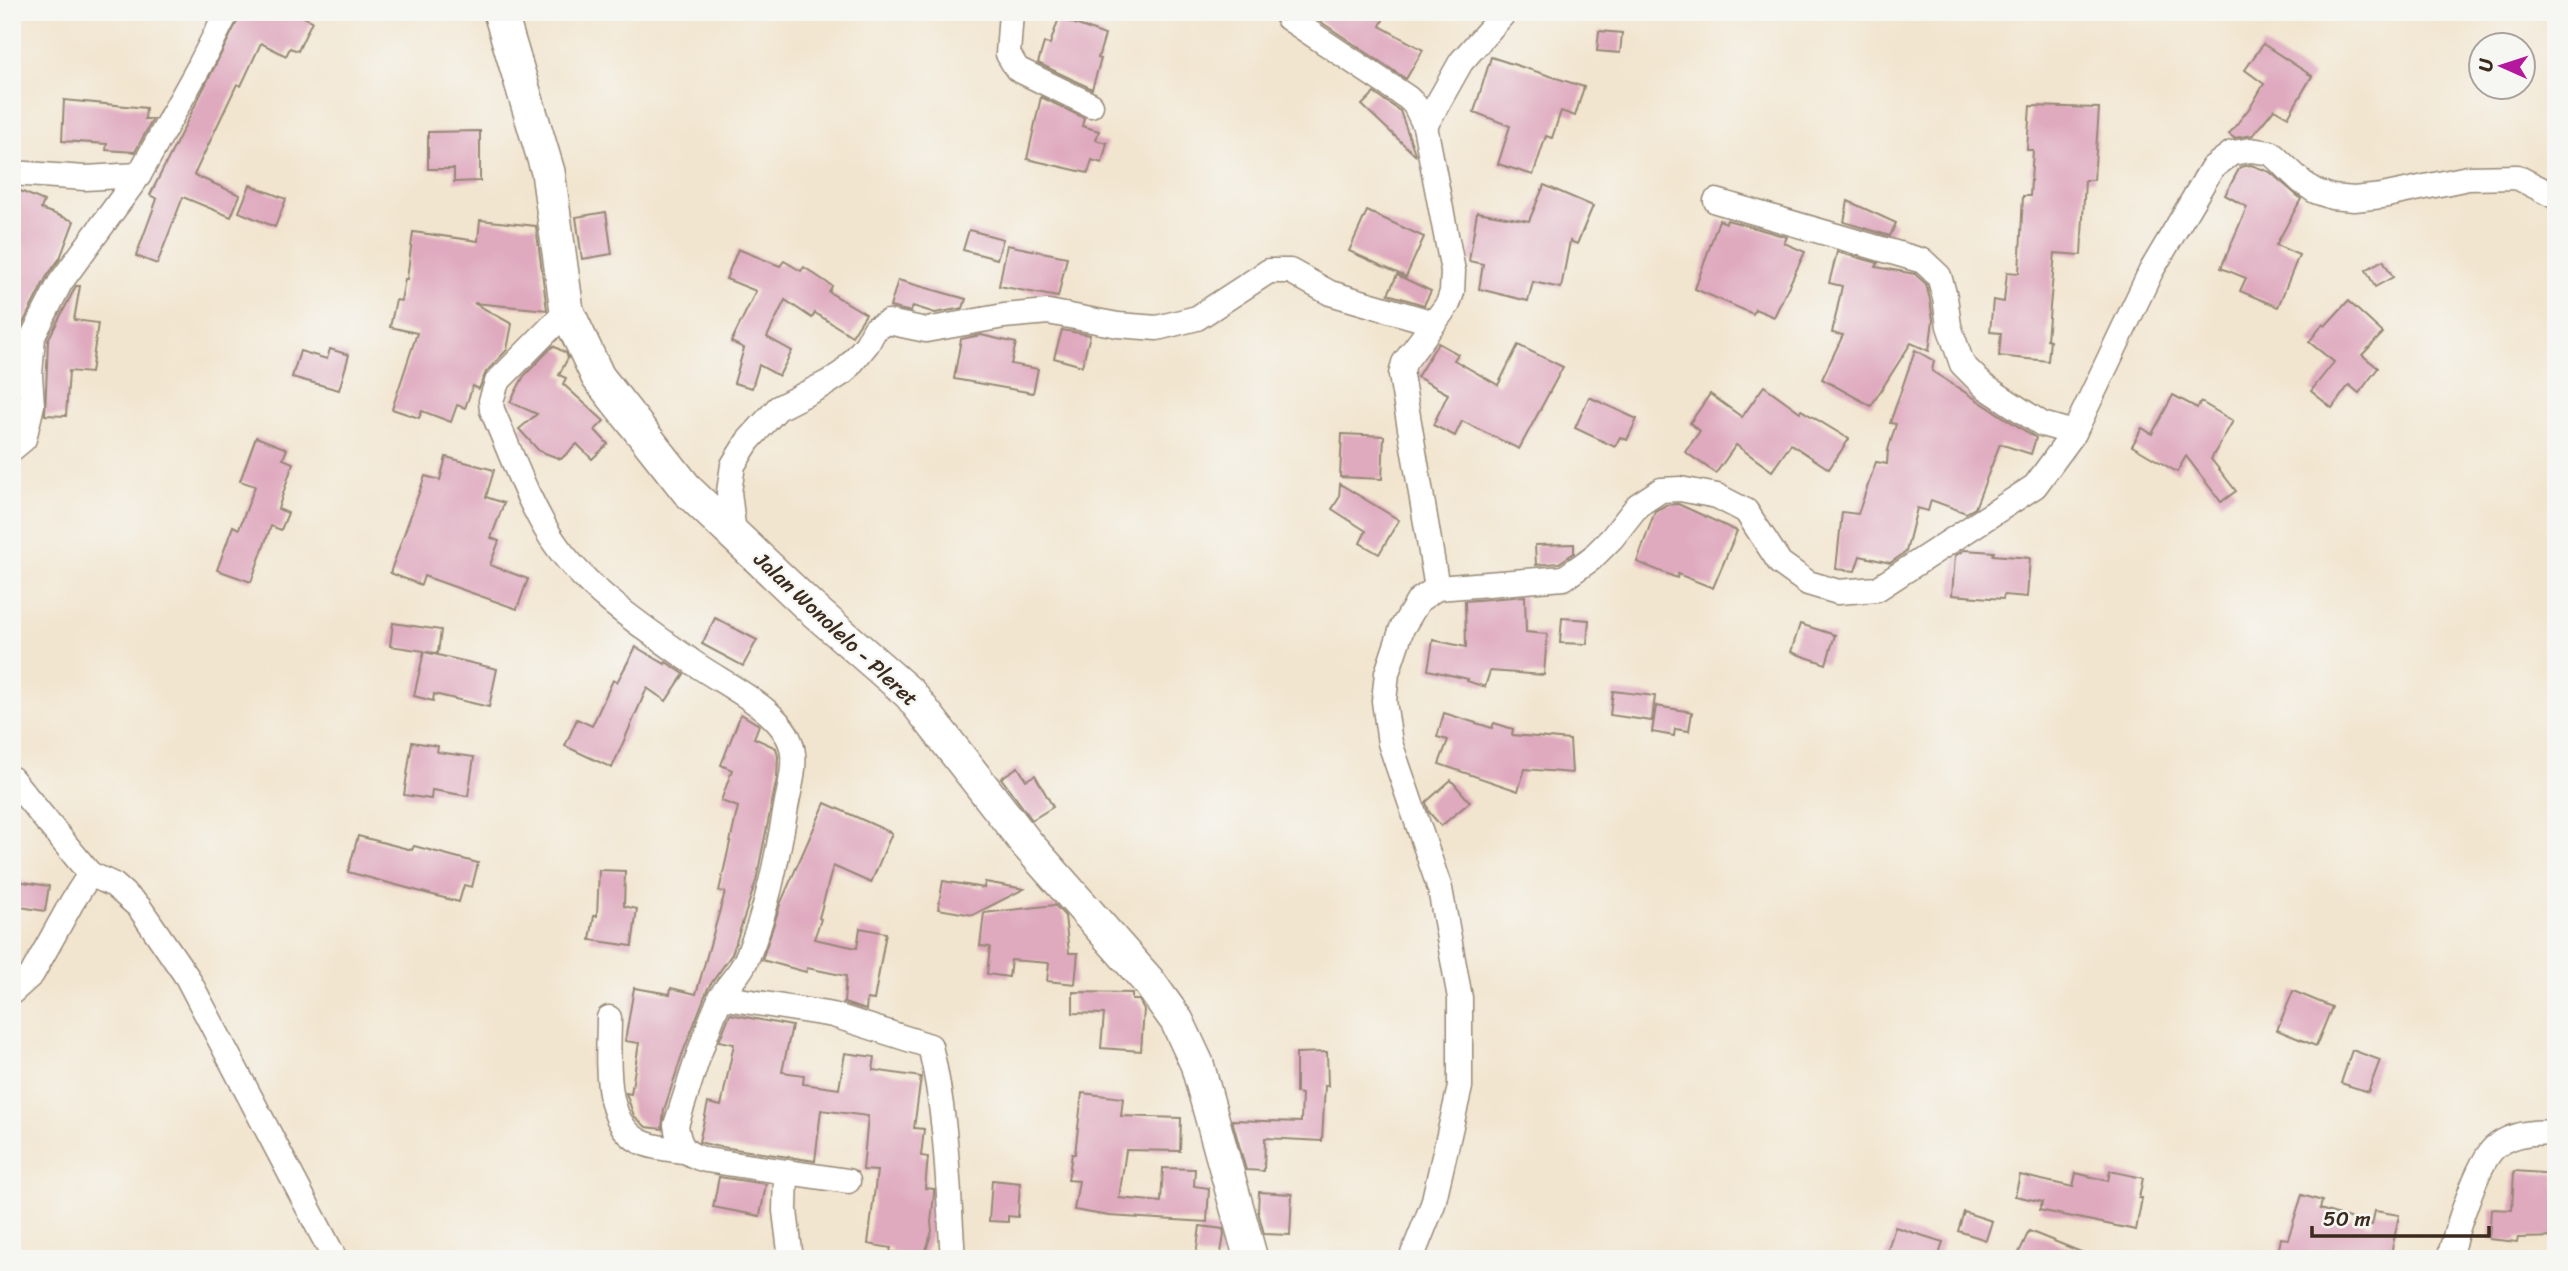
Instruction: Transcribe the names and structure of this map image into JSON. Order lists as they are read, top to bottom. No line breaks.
{"streets":{"main road":["Jalan Wonolelo - Pleret"]},"scale_bar":"50 m","north":"left"}
